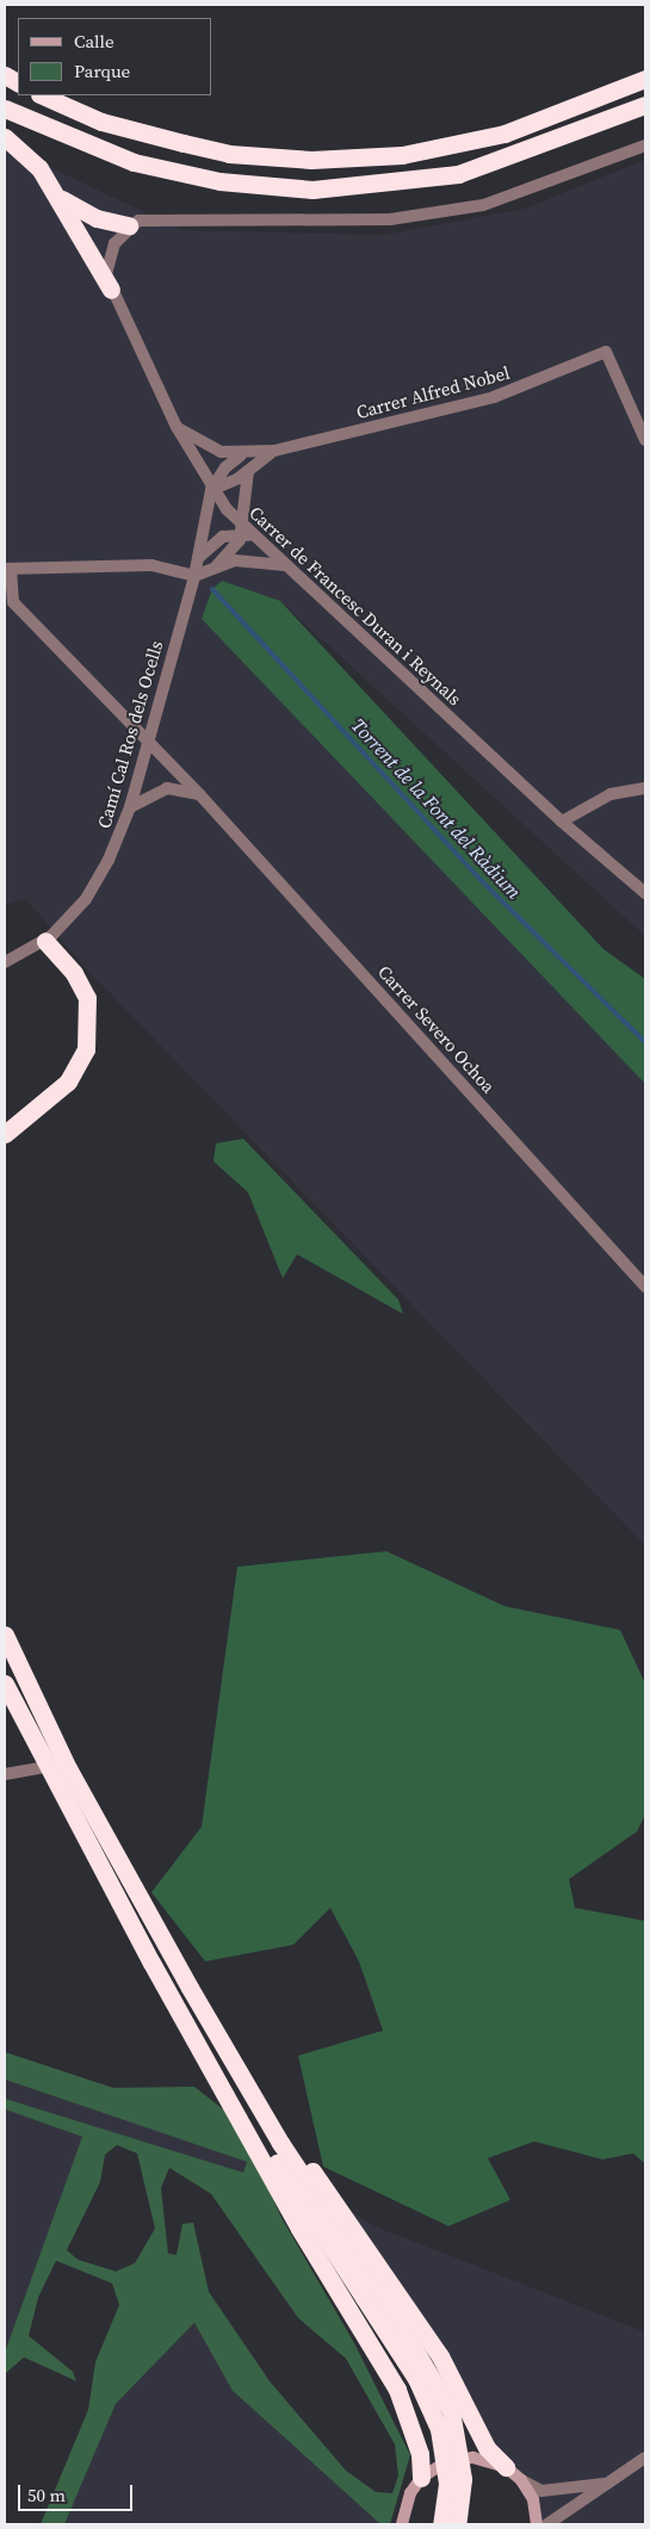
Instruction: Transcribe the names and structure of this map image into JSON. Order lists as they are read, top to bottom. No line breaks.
{"streets":{"street":["Carrer Alfred Nobel","Carrer de Francesc Duran i Reynals","Camí Cal Ros dels Ocells","Carrer Severo Ochoa"]},"crossings":[["Carrer Alfred Nobel","Carrer de Francesc Duran i Reynals"],["Carrer Alfred Nobel","Camí Cal Ros dels Ocells"],["Carrer de Francesc Duran i Reynals","Camí Cal Ros dels Ocells"],["Camí Cal Ros dels Ocells","Carrer Severo Ochoa"]],"water":["Torrent de la Font del Ràdium"],"legend":["Calle","Parque"],"scale_bar":"50 m"}
